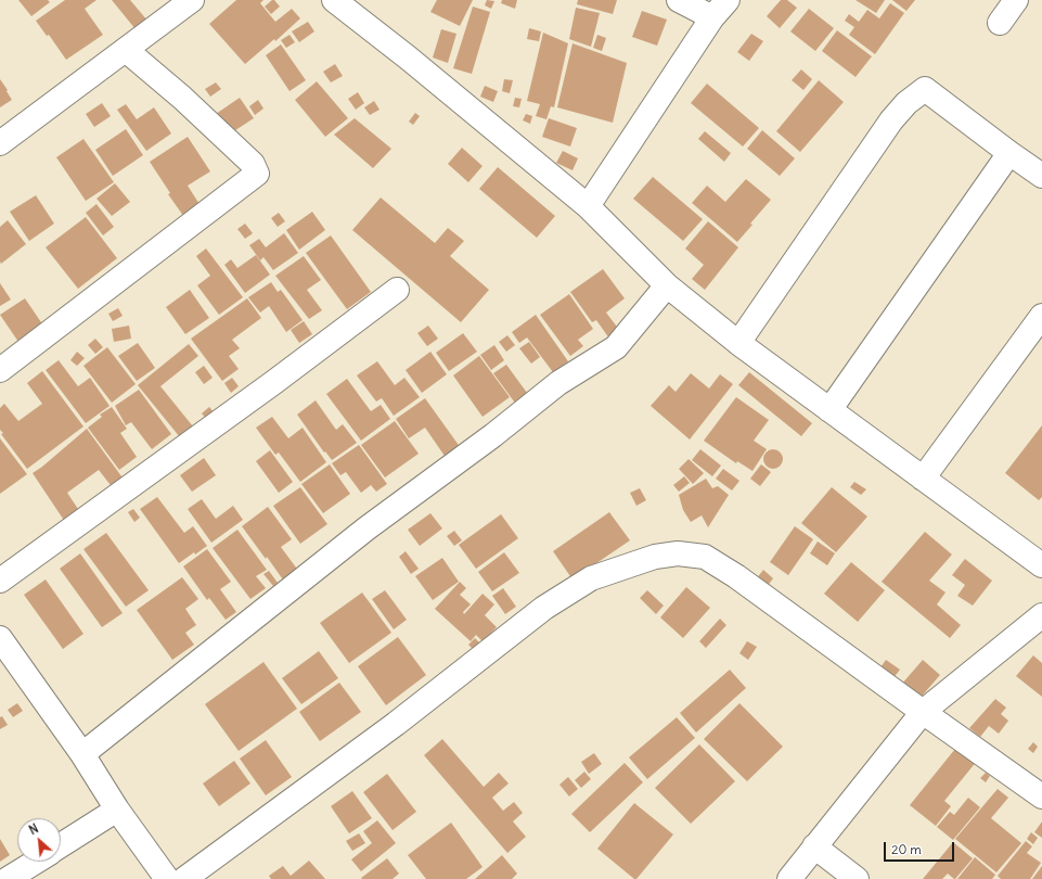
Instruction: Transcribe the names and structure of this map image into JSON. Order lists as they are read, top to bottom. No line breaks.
{"scale_bar":"20 m","north":"top left"}
